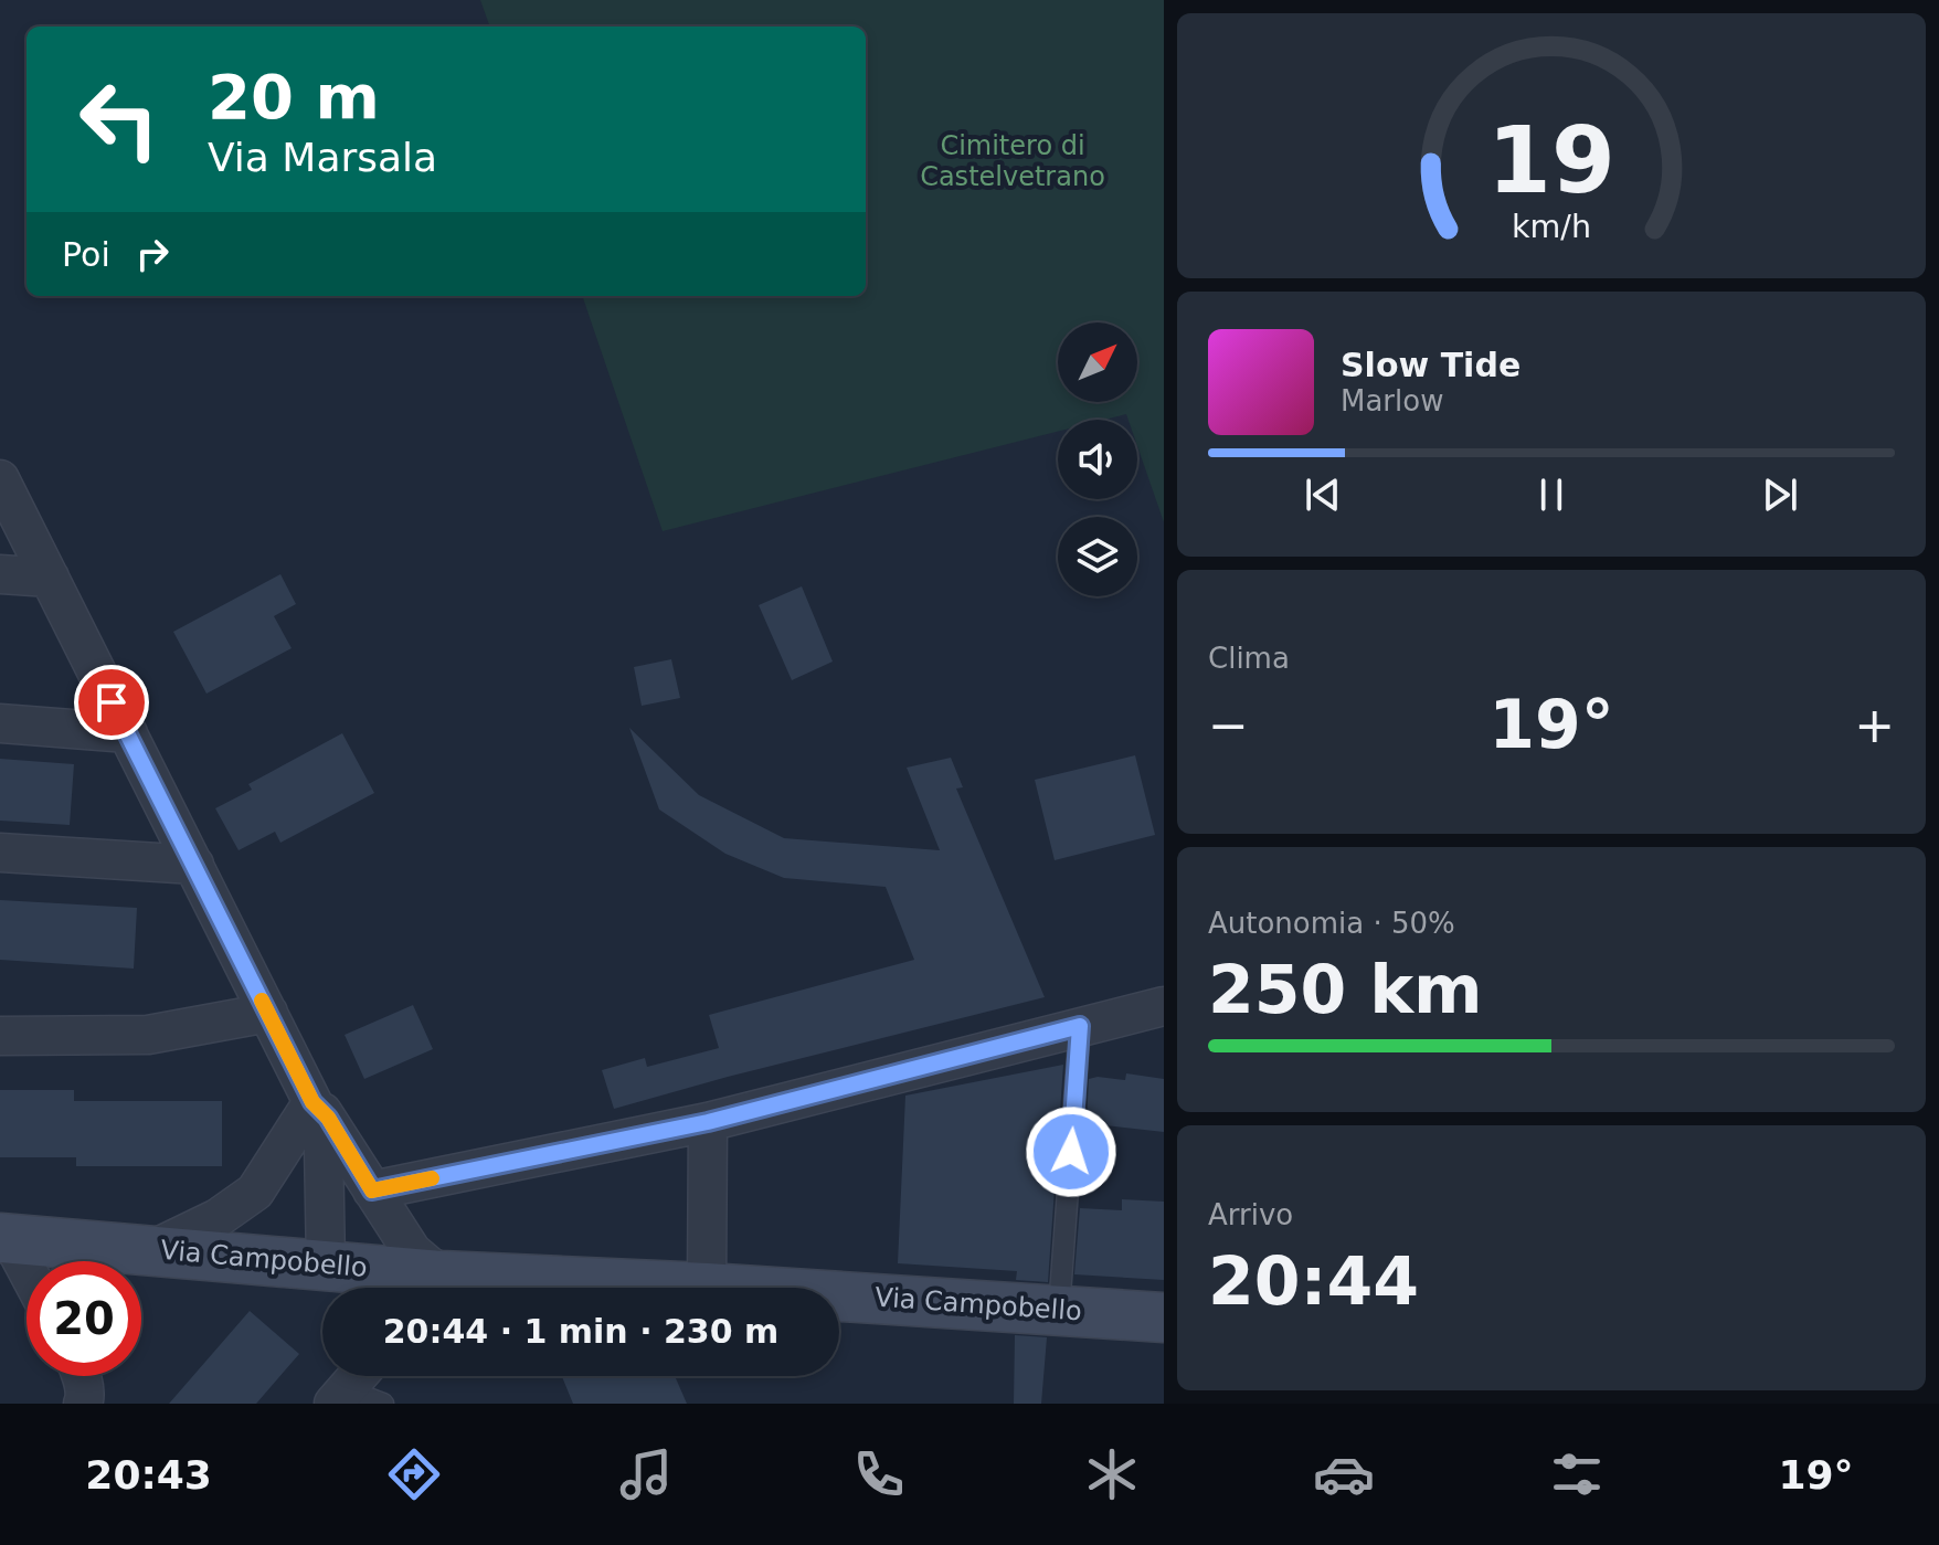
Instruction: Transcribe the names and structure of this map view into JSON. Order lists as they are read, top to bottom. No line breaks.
{"streets":{"main road":["Via Campobello"]},"parks":["Cimitero di Castelvetrano"],"north":"top right","page":{"turn":["20 m","Via Marsala"],"then":"Poi","song":["Slow Tide","Marlow"],"tile":["Clima",["Autonomia · 50%","250 km"],["Arrivo","20:44"]],"heat":["−","19°","+"],"limit":"20","trip":"20:44 · 1 min · 230 m","tabs":["20:43","19°"],"gauge":["19","km/h"]}}
